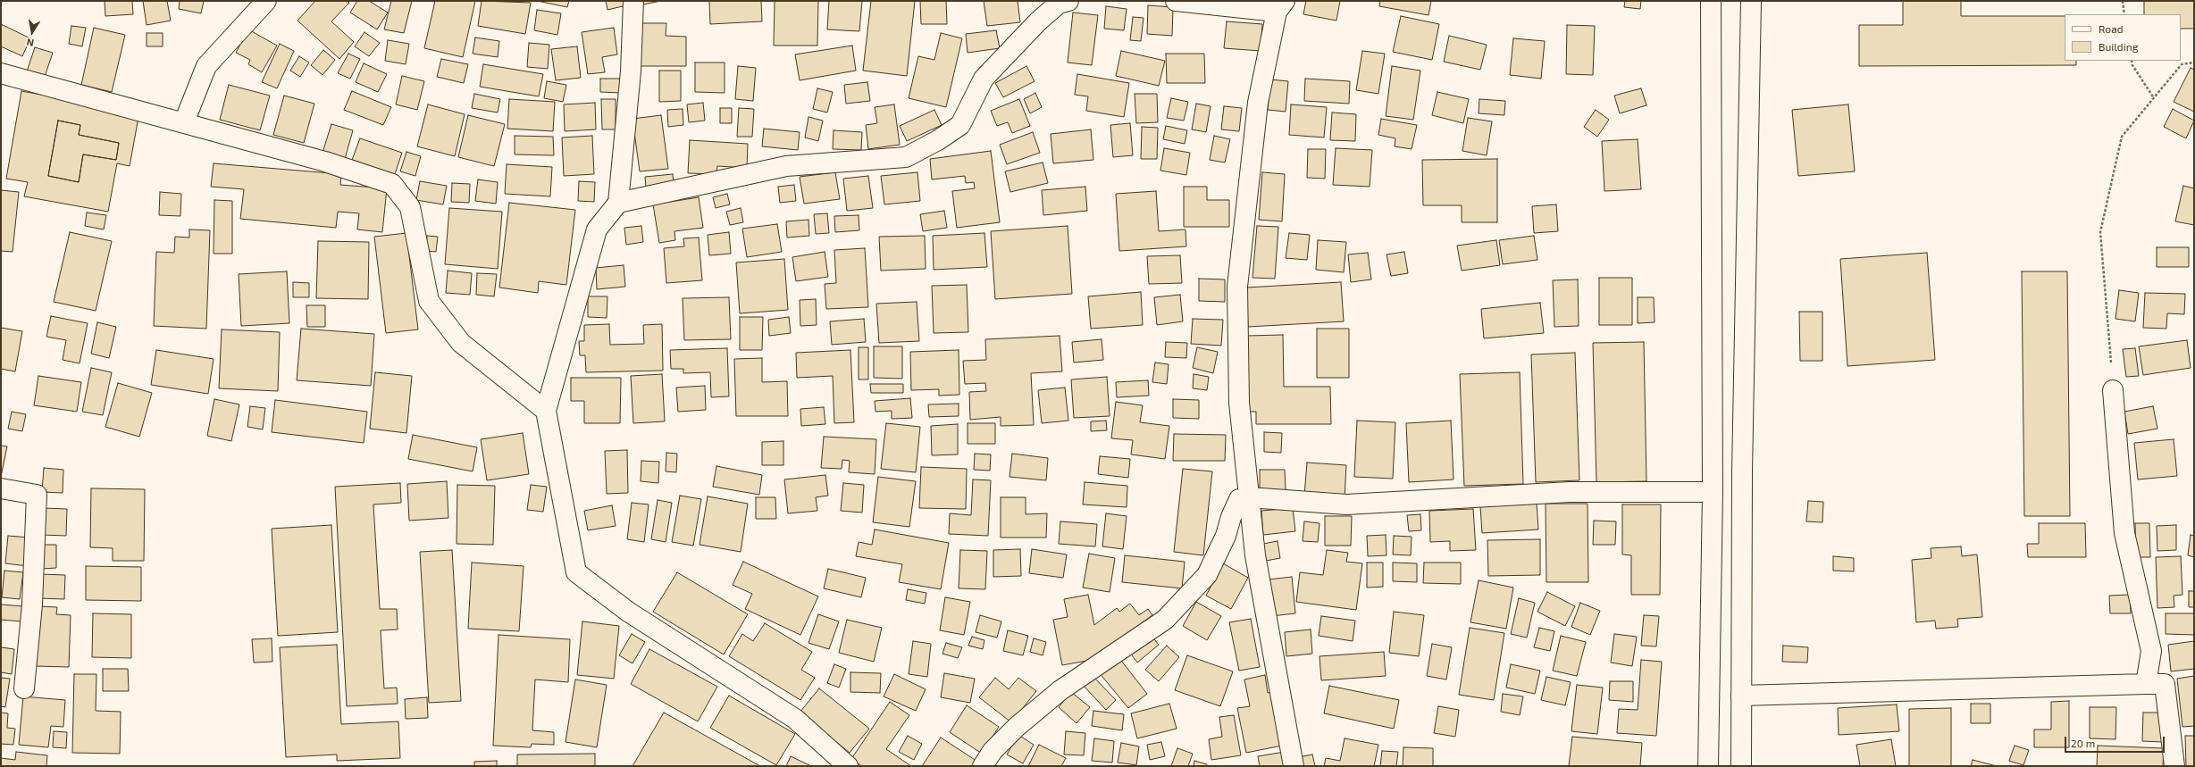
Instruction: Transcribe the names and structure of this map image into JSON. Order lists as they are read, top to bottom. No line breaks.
{"legend":["Road","Building"],"scale_bar":"20 m","north":"bottom"}
